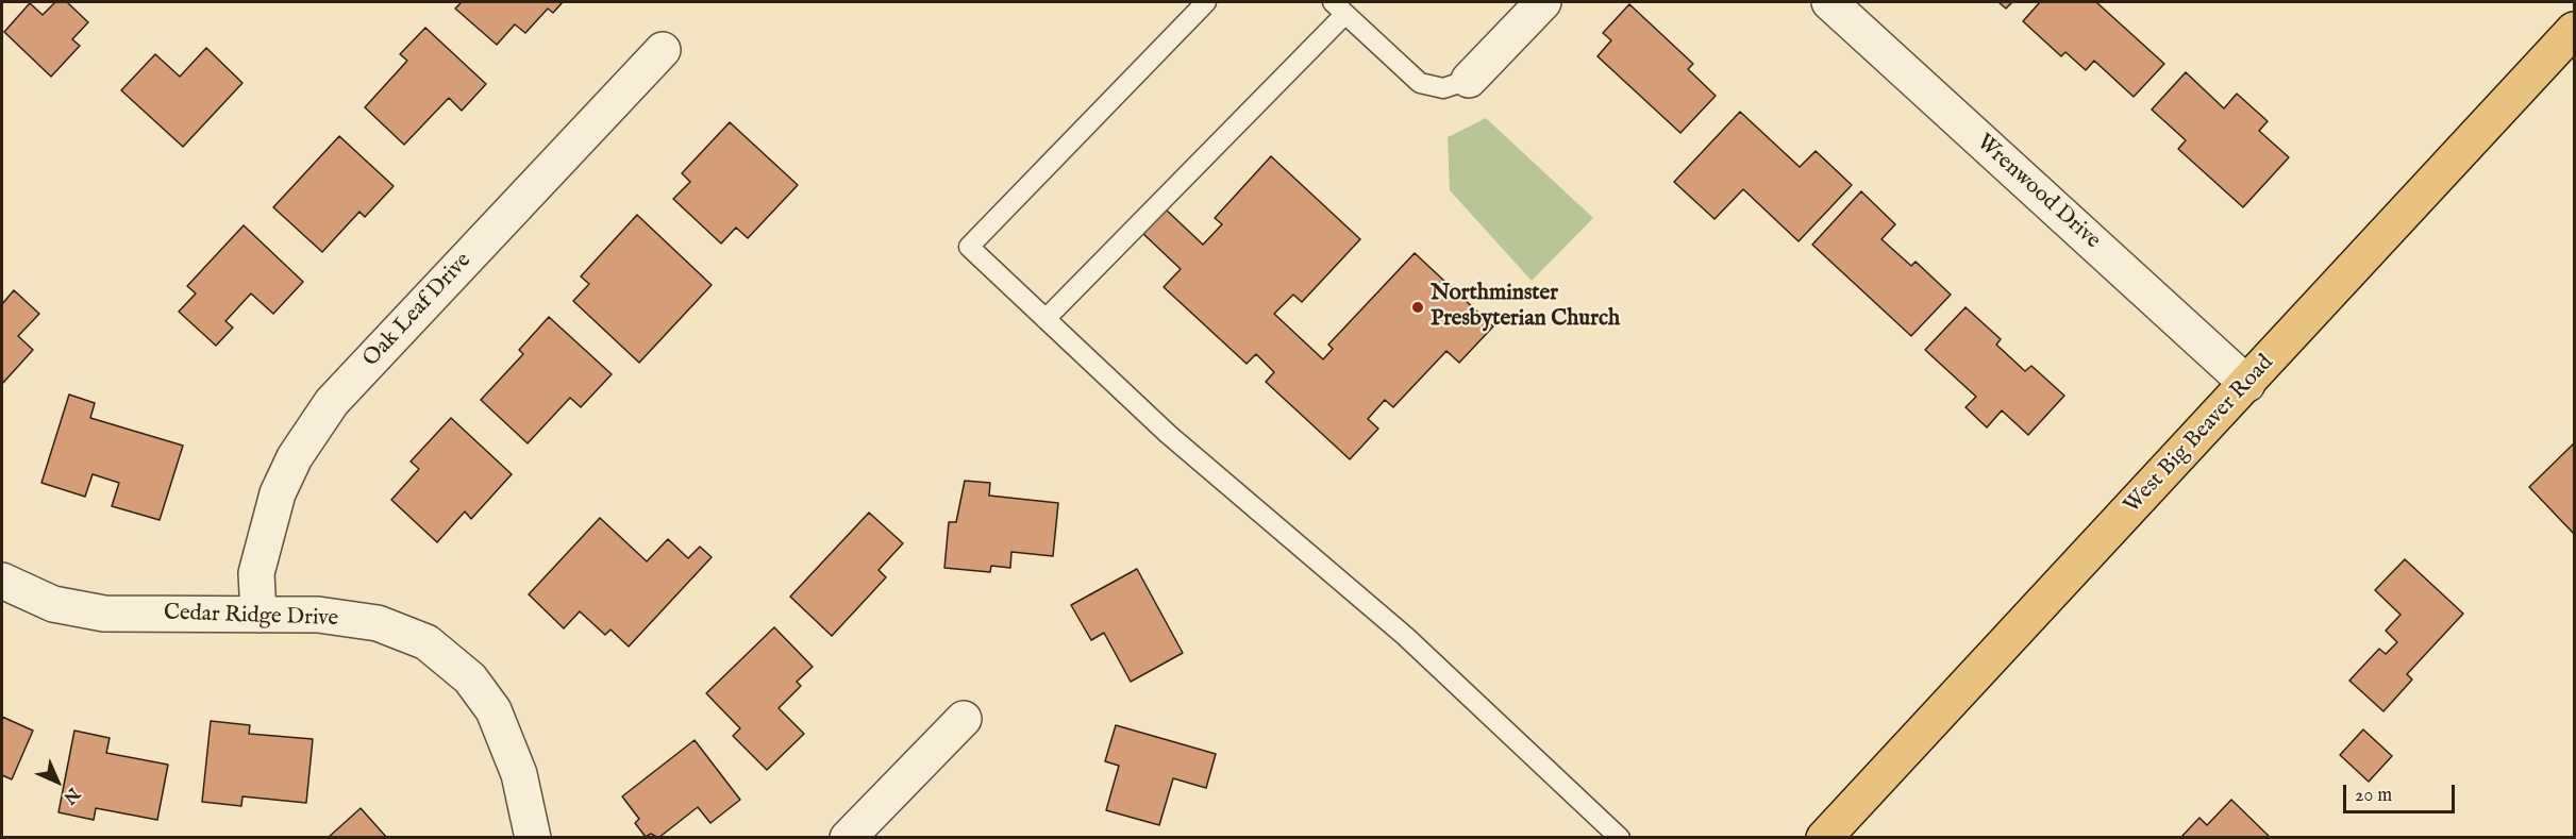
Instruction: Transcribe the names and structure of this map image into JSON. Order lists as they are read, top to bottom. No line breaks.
{"streets":{"main road":["West Big Beaver Road"],"street":["Wrenwood Drive","Oak Leaf Drive","Cedar Ridge Drive"]},"crossings":[["Wrenwood Drive","West Big Beaver Road"],["Oak Leaf Drive","Cedar Ridge Drive"]],"places":["Northminster Presbyterian Church"],"scale_bar":"20 m","north":"bottom right"}
